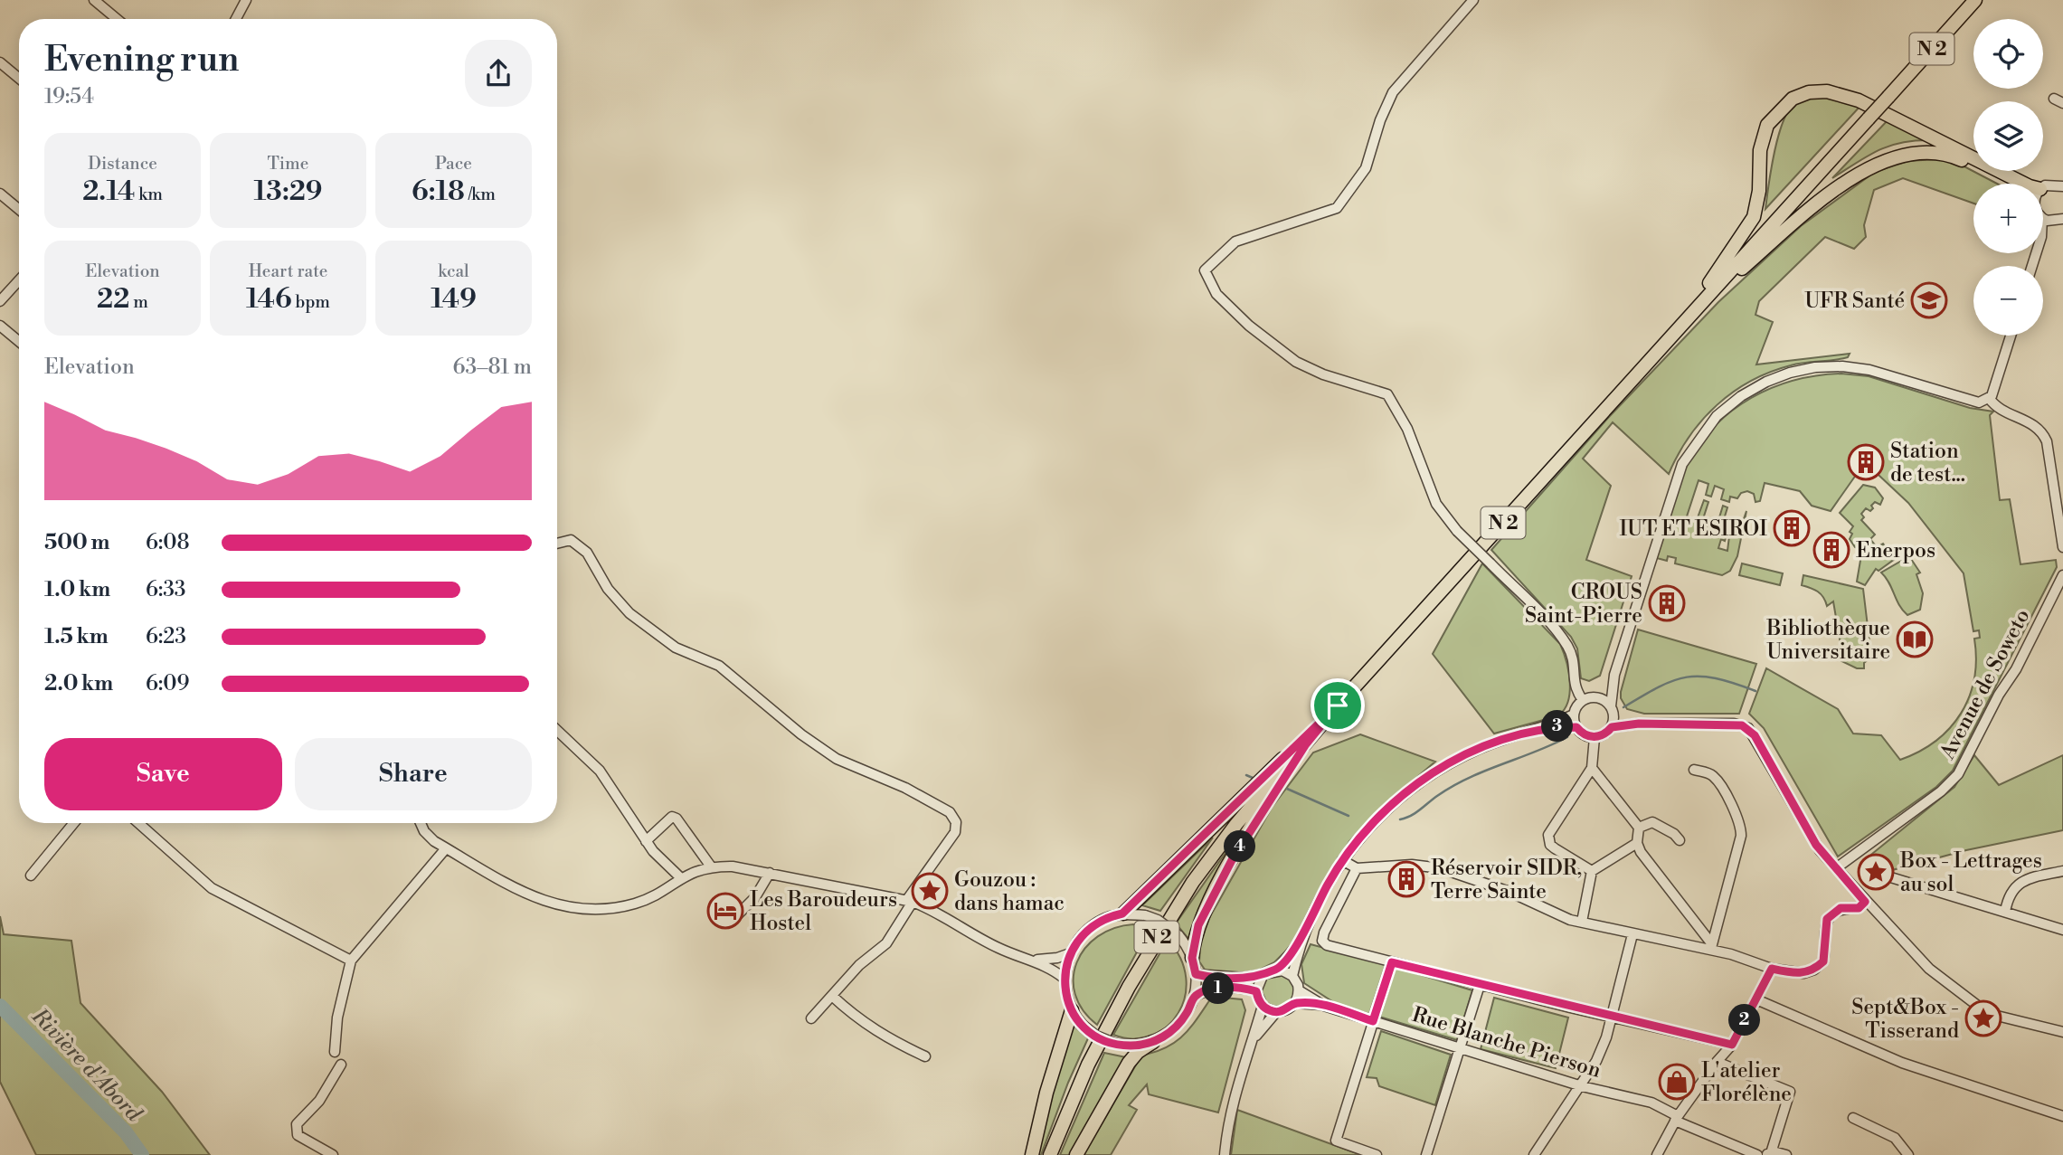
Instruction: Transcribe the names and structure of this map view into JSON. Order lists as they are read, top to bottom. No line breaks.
{"streets":{"main road":["N 2"],"street":["Avenue de Soweto","Rue Blanche Pierson"]},"water":["Rivière d'Abord"],"places":{"school or university":["UFR Santé"],"building":["Station de test...","IUT ET ESIROI","Enerpos","CROUS Saint-Pierre","Réservoir SIDR, Terre Sainte"],"library":["Bibliothèque Universitaire"],"place":["Box - Lettrages au sol","Gouzou : dans hamac","Sept&Box - Tisserand"],"hotel":["Les Baroudeurs Hostel"],"shop":["L'atelier Florélène"]},"page":{"map_buttons":["+","−"],"heading":["Evening run","19:54"],"stats":[["Distance","2.14 km"],["Time","13:29"],["Pace","6:18 /km"],["Elevation","22 m"],["Heart rate","146 bpm"],["kcal","149"]],"chart":["Elevation","63–81 m"],"list":[{"name":"500 m","note":"6:08"},{"name":"1.0 km","note":"6:33"},{"name":"1.5 km","note":"6:23"},{"name":"2.0 km","note":"6:09"}],"pins":["3","4","1","2"],"buttons":["Save","Share"]}}
